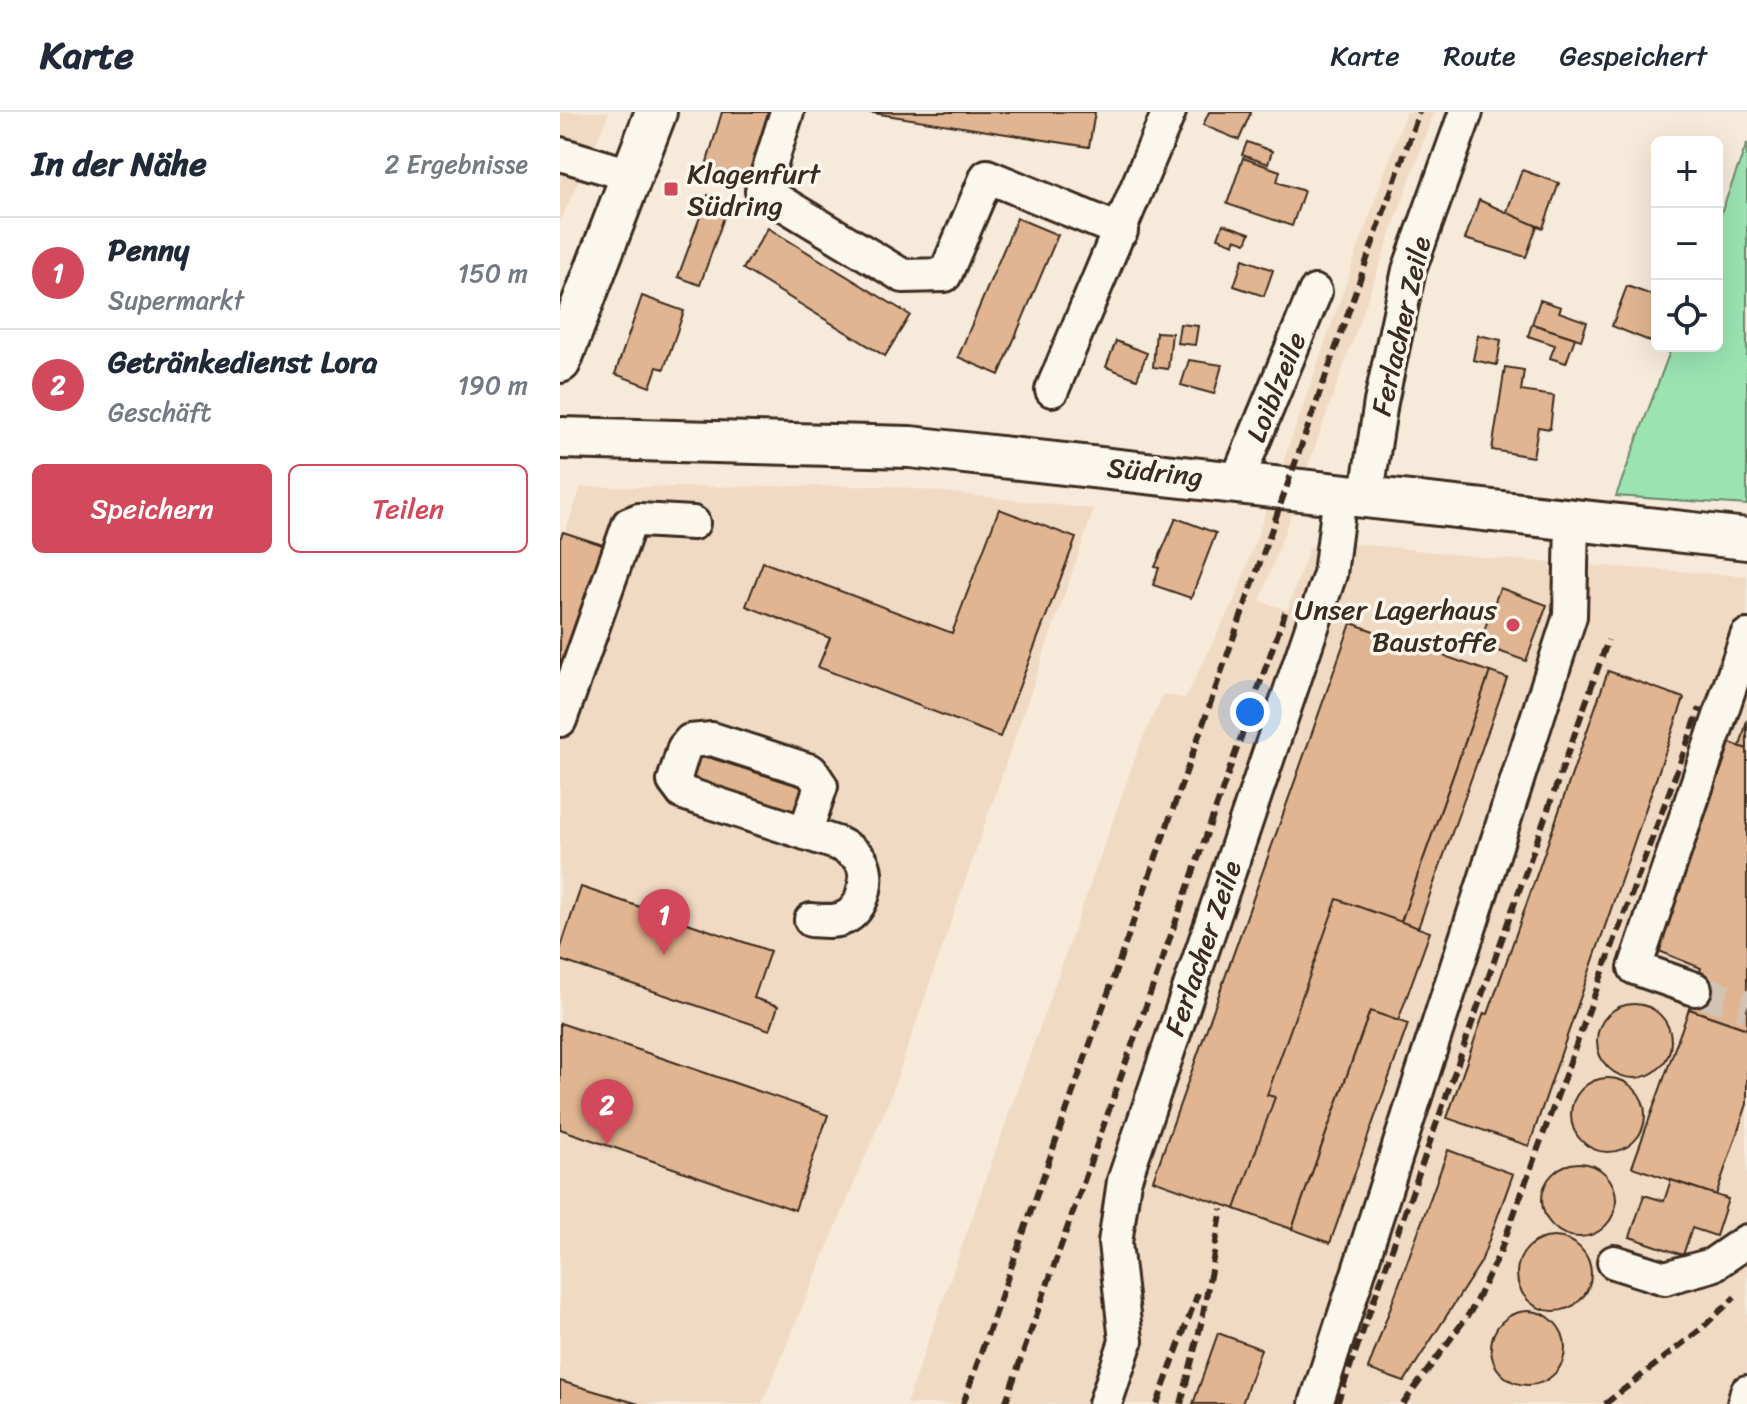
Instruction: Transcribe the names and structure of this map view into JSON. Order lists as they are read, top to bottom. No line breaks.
{"streets":{"main road":["Südring"],"street":["Ferlacher Zeile","Loiblzeile"]},"crossings":[["Ferlacher Zeile","Südring"],["Loiblzeile","Südring"]],"places":{"transit":["Klagenfurt Südring"],"other":["Unser Lagerhaus Baustoffe"]},"page":{"header":"Karte","nav":["Karte","Route","Gespeichert"],"heading":["In der Nähe","2 Ergebnisse"],"map_buttons":["+","−"],"list":[{"mark":"1","name":"Penny","note":"Supermarkt","value":"150 m"},{"mark":"2","name":"Getränkedienst Lora","note":"Geschäft","value":"190 m"}],"buttons":["Speichern","Teilen"],"pins":["1","2"]}}
